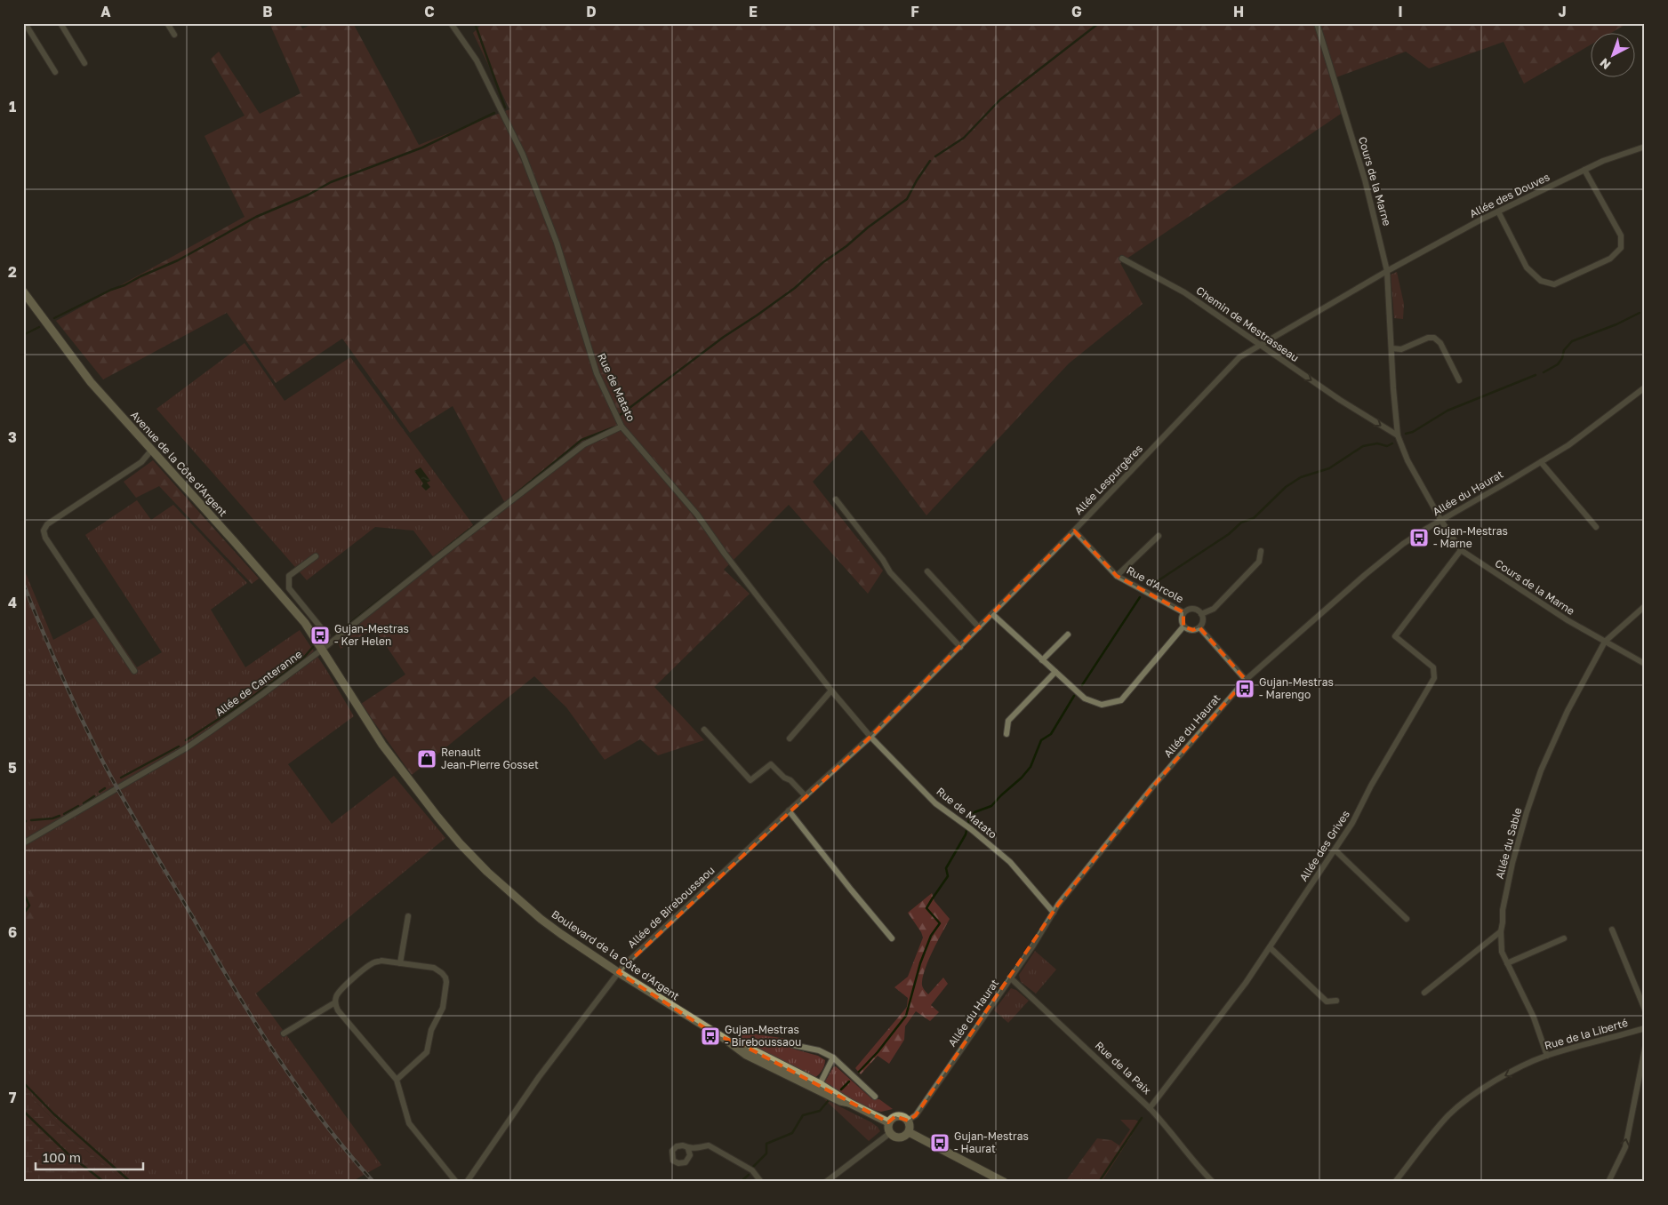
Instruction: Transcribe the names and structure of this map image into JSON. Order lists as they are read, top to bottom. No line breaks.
{"streets":{"main road":["Avenue de la Côte d'Argent","Boulevard de la Côte d'Argent"],"street":["Cours de la Marne","Allée des Douves","Chemin de Mestrasseau","Rue de Matato","Allée Lespurgères","Allée du Haurat","Rue d'Arcole","Allée de Canteranne","Allée du Sable","Allée des Grives","Allée de Bireboussaou","Rue de la Liberté","Rue de la Paix"]},"crossings":[["Cours de la Marne","Allée des Douves"],["Cours de la Marne","Chemin de Mestrasseau"],["Cours de la Marne","Allée Lespurgères"],["Cours de la Marne","Allée du Haurat"],["Cours de la Marne","Allée du Sable"],["Cours de la Marne","Allée des Grives"],["Allée des Douves","Allée Lespurgères"],["Chemin de Mestrasseau","Allée Lespurgères"],["Rue de Matato","Allée Lespurgères"],["Rue de Matato","Allée du Haurat"],["Rue de Matato","Allée de Canteranne"],["Rue de Matato","Allée de Bireboussaou"],["Avenue de la Côte d'Argent","Allée de Canteranne"],["Avenue de la Côte d'Argent","Boulevard de la Côte d'Argent"],["Allée Lespurgères","Rue d'Arcole"],["Allée Lespurgères","Allée de Bireboussaou"],["Allée du Haurat","Boulevard de la Côte d'Argent"],["Allée du Haurat","Rue de la Paix"],["Allée de Canteranne","Boulevard de la Côte d'Argent"],["Allée du Sable","Rue de la Liberté"],["Allée des Grives","Rue de la Paix"],["Allée de Bireboussaou","Boulevard de la Côte d'Argent"]],"one_way":["Chemin de Mestrasseau","Rue de la Liberté"],"places":{"bus stop":["Gujan-Mestras - Marne","Gujan-Mestras - Ker Helen","Gujan-Mestras - Marengo","Gujan-Mestras - Bireboussaou","Gujan-Mestras - Haurat"],"shop":["Renault Jean-Pierre Gosset"]},"scale_bar":"100 m","north":"bottom left","grid":{"columns":["A","B","C","D","E","F","G","H","I","J"],"rows":["1","2","3","4","5","6","7"]}}
